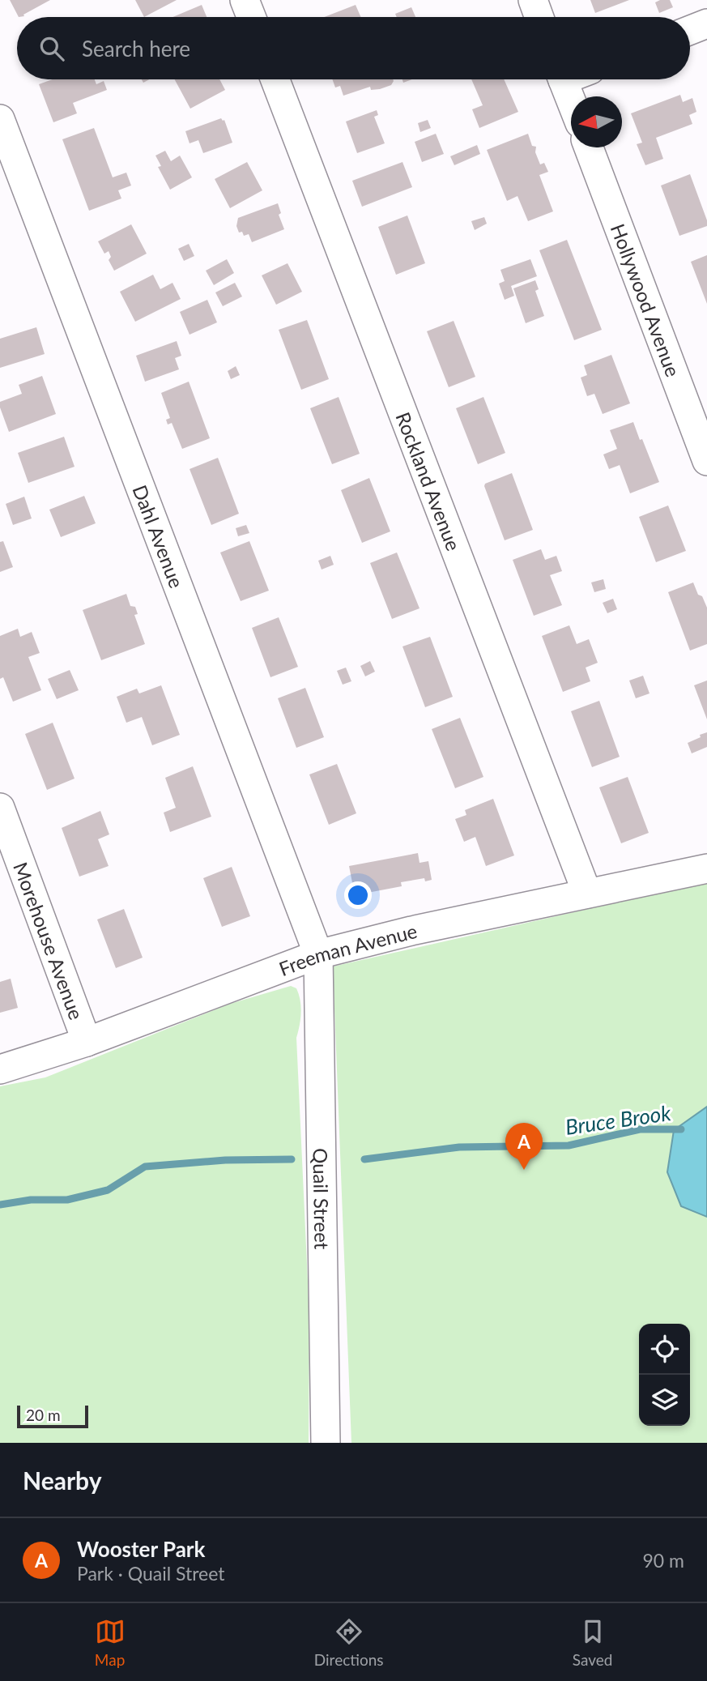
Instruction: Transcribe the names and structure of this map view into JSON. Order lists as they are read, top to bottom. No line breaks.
{"streets":{"street":["Hollywood Avenue","Rockland Avenue","Dahl Avenue","Morehouse Avenue","Freeman Avenue","Quail Street"]},"crossings":[["Rockland Avenue","Freeman Avenue"],["Dahl Avenue","Freeman Avenue"],["Dahl Avenue","Quail Street"],["Morehouse Avenue","Freeman Avenue"],["Freeman Avenue","Quail Street"]],"water":["Bruce Brook"],"scale_bar":"20 m","north":"left","page":{"search":"Search here","pins":"A","scale":"20 m","heading":"Nearby","list":[{"mark":"A","name":"Wooster Park","note":"Park · Quail Street","value":"90 m"}],"nav":["Map","Directions","Saved"]}}
